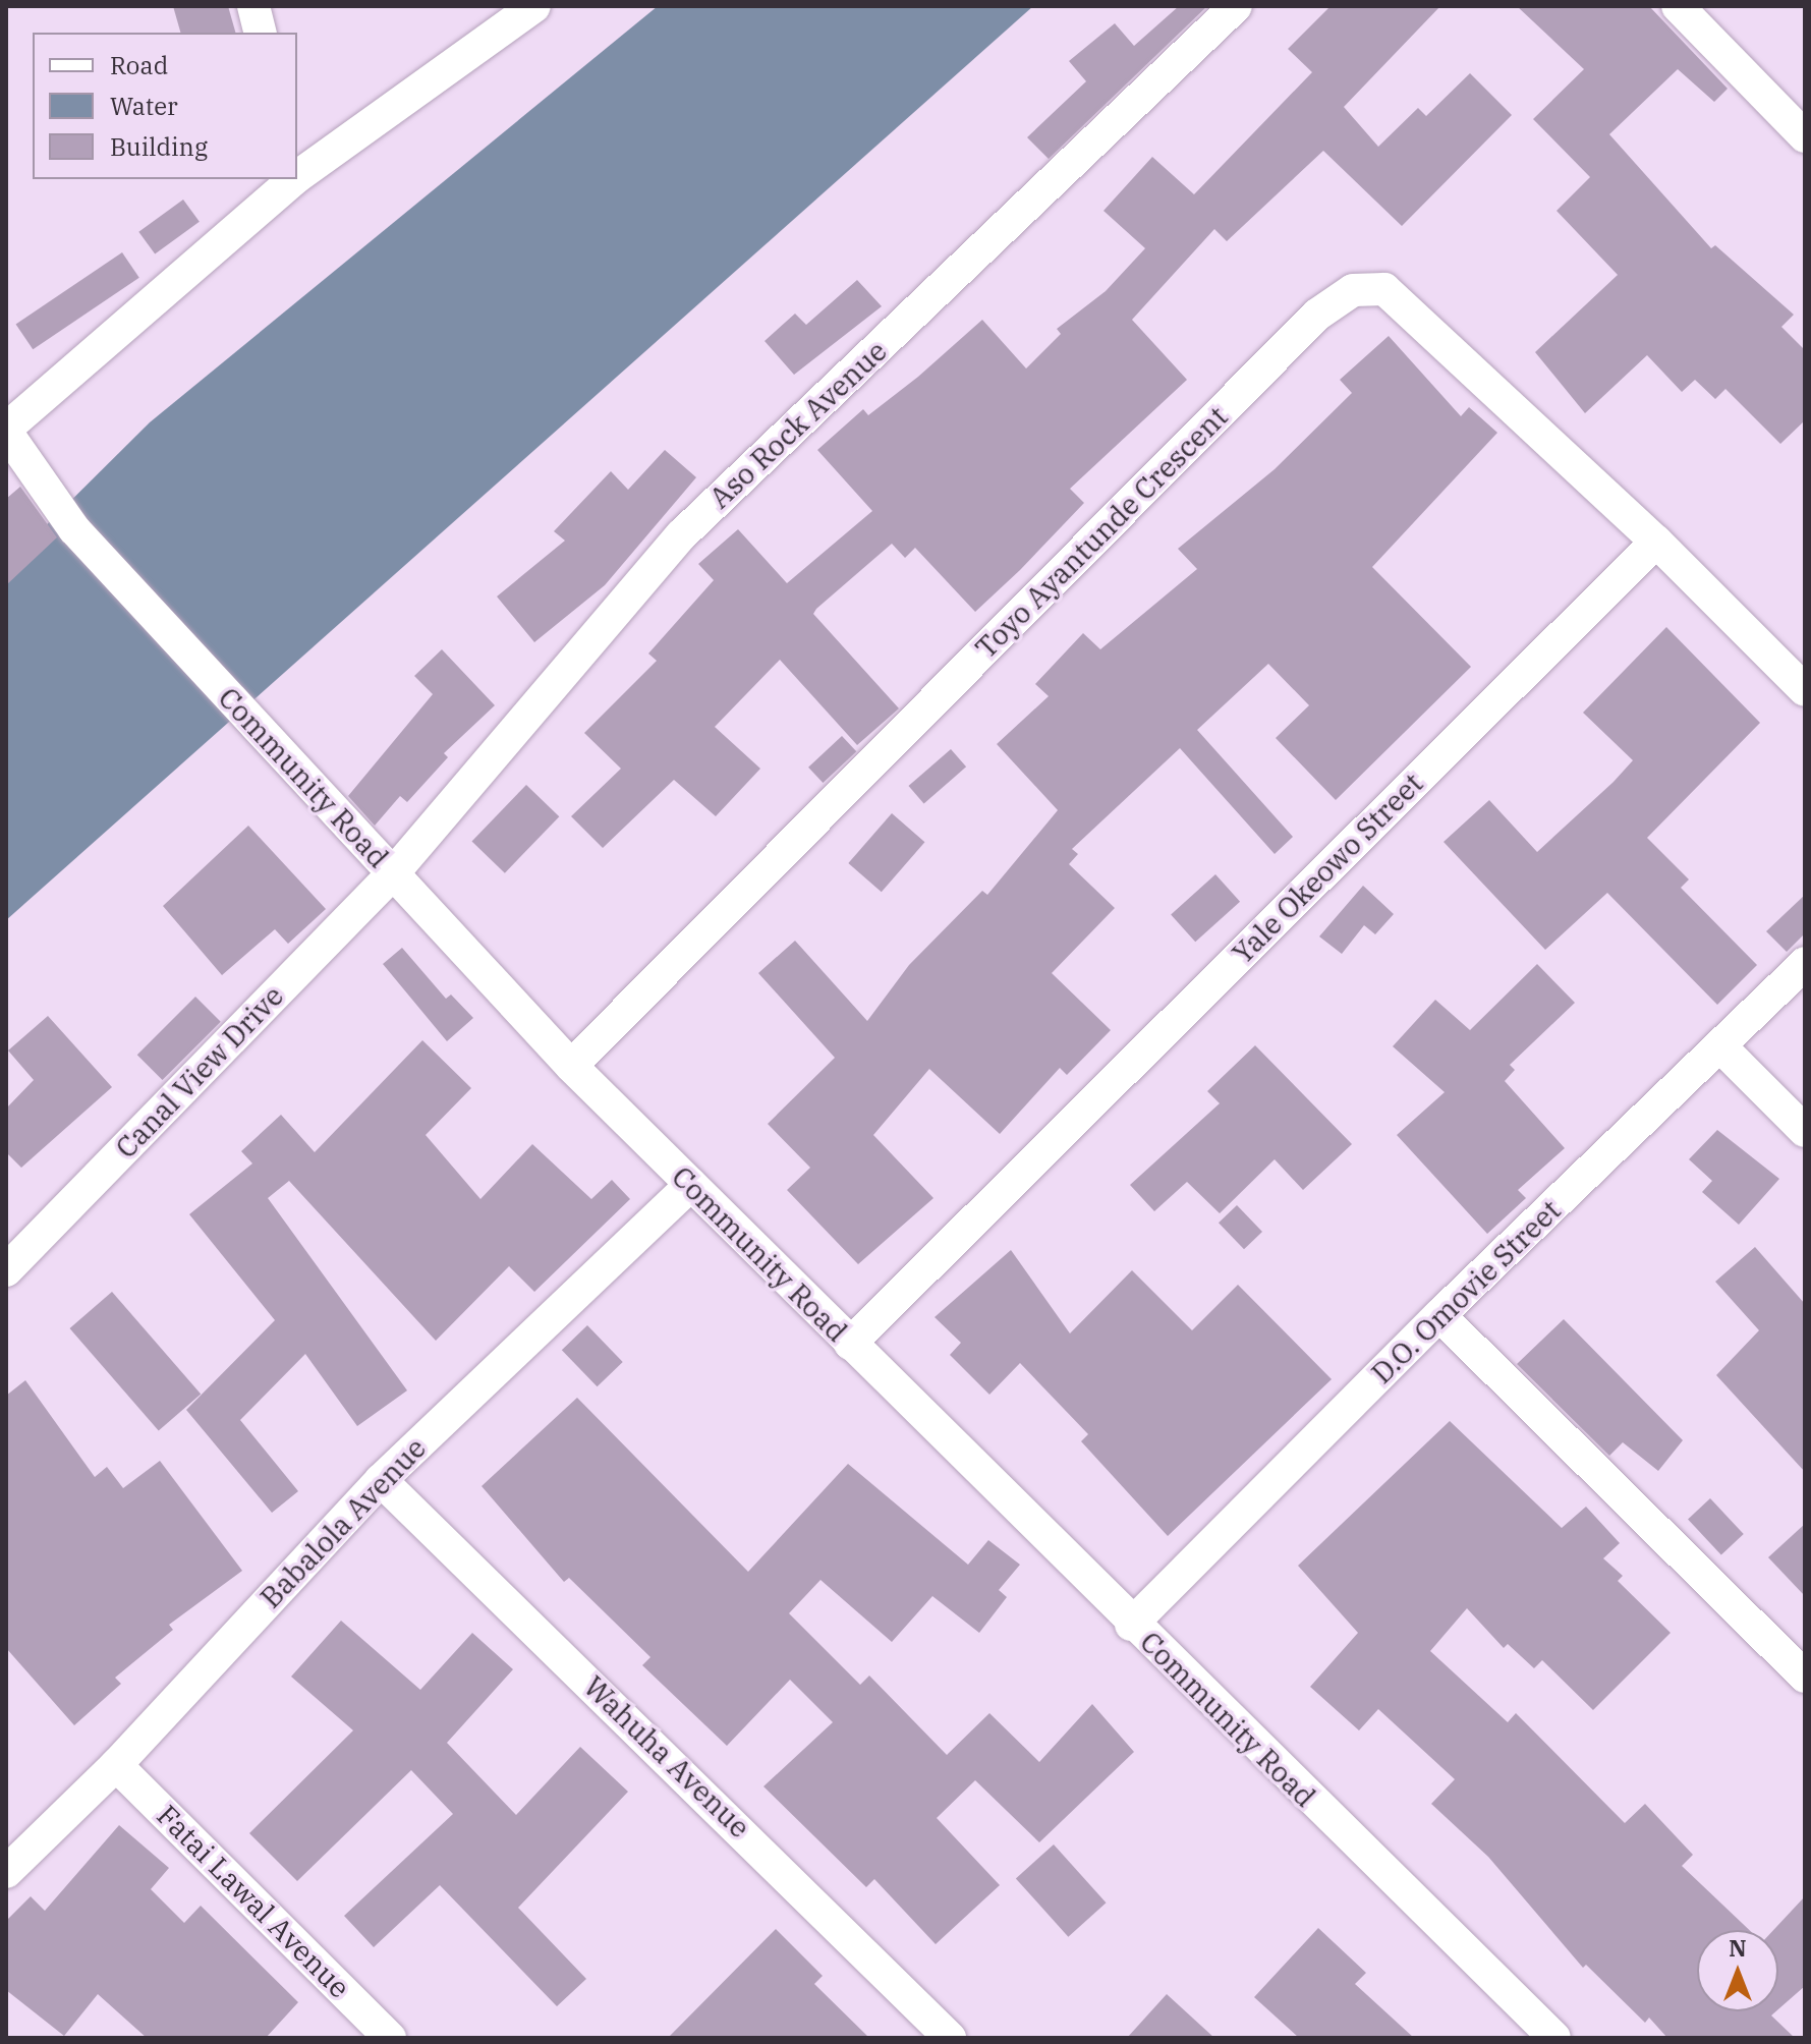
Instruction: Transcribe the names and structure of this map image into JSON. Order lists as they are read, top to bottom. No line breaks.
{"streets":{"street":["Aso Rock Avenue","Toyo Ayantunde Crescent","Community Road","Yale Okeowo Street","Canal View Drive","D.O. Omovie Street","Babalola Avenue","Wahuha Avenue","Fatai Lawal Avenue"]},"crossings":[["Aso Rock Avenue","Community Road"],["Aso Rock Avenue","Canal View Drive"],["Toyo Ayantunde Crescent","Community Road"],["Toyo Ayantunde Crescent","Yale Okeowo Street"],["Community Road","Yale Okeowo Street"],["Community Road","Canal View Drive"],["Community Road","D.O. Omovie Street"],["Community Road","Babalola Avenue"],["Babalola Avenue","Wahuha Avenue"],["Babalola Avenue","Fatai Lawal Avenue"]],"legend":["Road","Water","Building"],"north":"top"}
